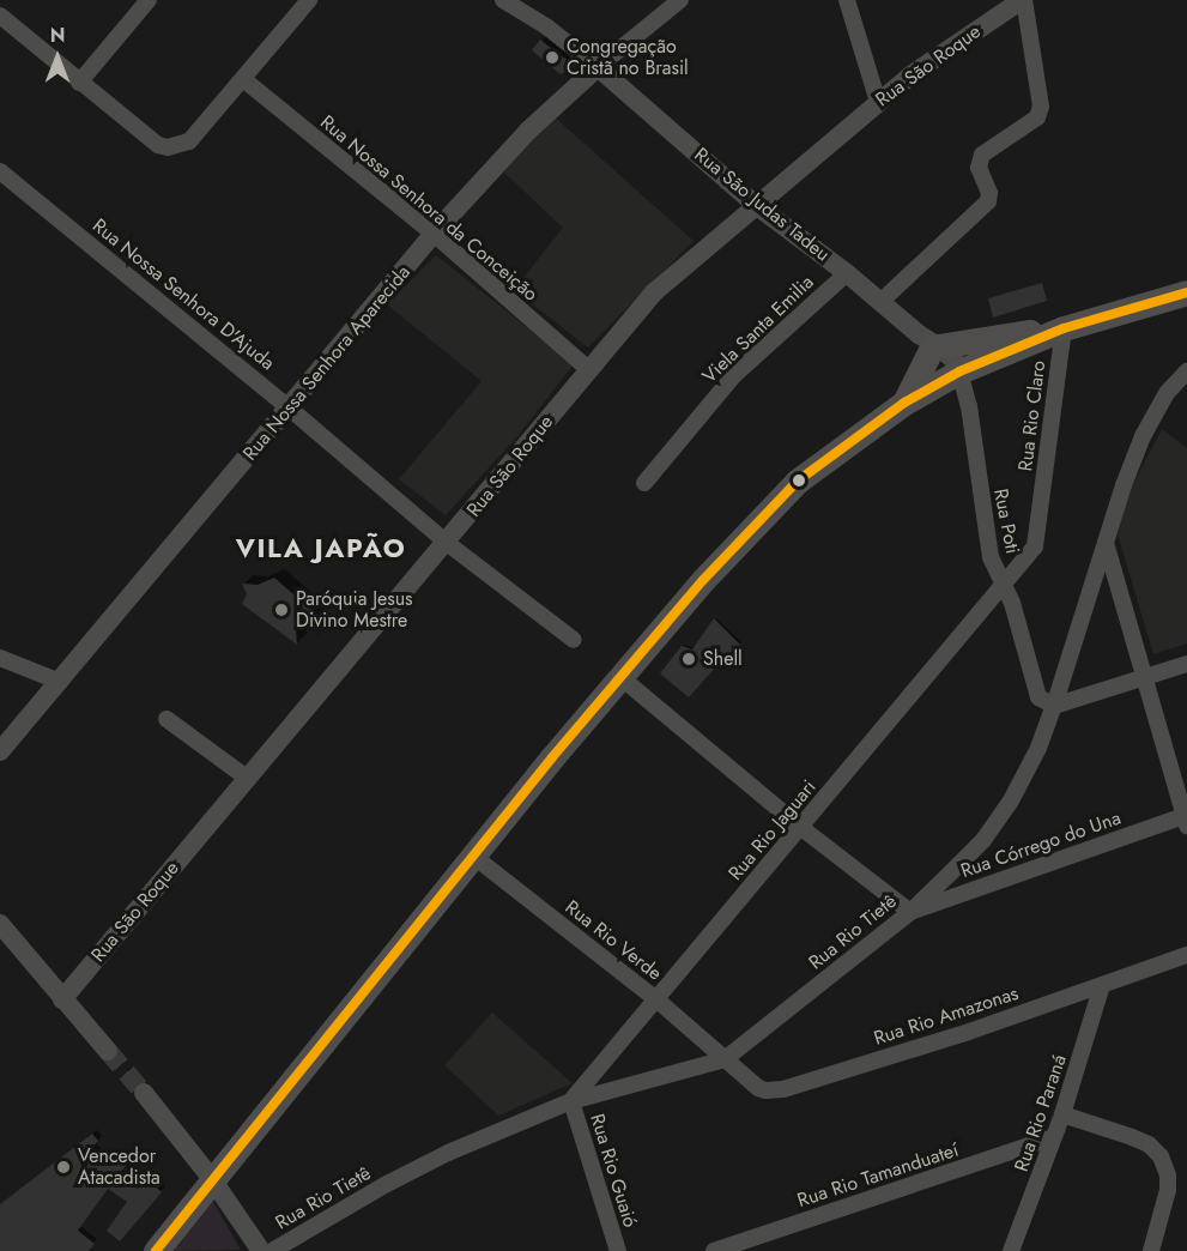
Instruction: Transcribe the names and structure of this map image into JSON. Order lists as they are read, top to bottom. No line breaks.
{"streets":{"street":["Rua São Roque","Rua São Judas Tadeu","Rua Nossa Senhora da Conceição","Rua Nossa Senhora D'Ajuda","Viela Santa Emilia","Rua Nossa Senhora Aparecida","Rua Rio Claro","Rua Poti","Rua Rio Jaguari","Rua Córrego do Una","Rua Rio Tietê","Rua Rio Verde","Rua Rio Amazonas","Rua Rio Paraná","Rua Rio Guaió","Rua Rio Tamanduateí"]},"crossings":[["Rua São Roque","Rua São Judas Tadeu"],["Rua São Roque","Rua Nossa Senhora da Conceição"],["Rua São Roque","Rua Nossa Senhora D'Ajuda"],["Rua São Judas Tadeu","Viela Santa Emilia"],["Rua São Judas Tadeu","Rua Nossa Senhora Aparecida"],["Rua São Judas Tadeu","Rua Poti"],["Rua Nossa Senhora da Conceição","Rua Nossa Senhora Aparecida"],["Rua Nossa Senhora D'Ajuda","Rua Nossa Senhora Aparecida"],["Rua Rio Claro","Rua Poti"],["Rua Rio Claro","Rua Rio Jaguari"],["Rua Poti","Rua Rio Jaguari"],["Rua Poti","Rua Rio Tietê"],["Rua Rio Jaguari","Rua Rio Tietê"],["Rua Rio Jaguari","Rua Rio Verde"],["Rua Rio Jaguari","Rua Rio Guaió"],["Rua Córrego do Una","Rua Rio Tietê"],["Rua Rio Tietê","Rua Rio Verde"],["Rua Rio Tietê","Rua Rio Amazonas"],["Rua Rio Tietê","Rua Rio Guaió"],["Rua Rio Verde","Rua Rio Amazonas"],["Rua Rio Amazonas","Rua Rio Paraná"],["Rua Rio Paraná","Rua Rio Tamanduateí"]],"districts":["VILA JAPÃO"],"places":["Congregação Cristã no Brasil","Paróquia Jesus Divino Mestre","Shell","Vencedor Atacadista"],"north":"top"}
